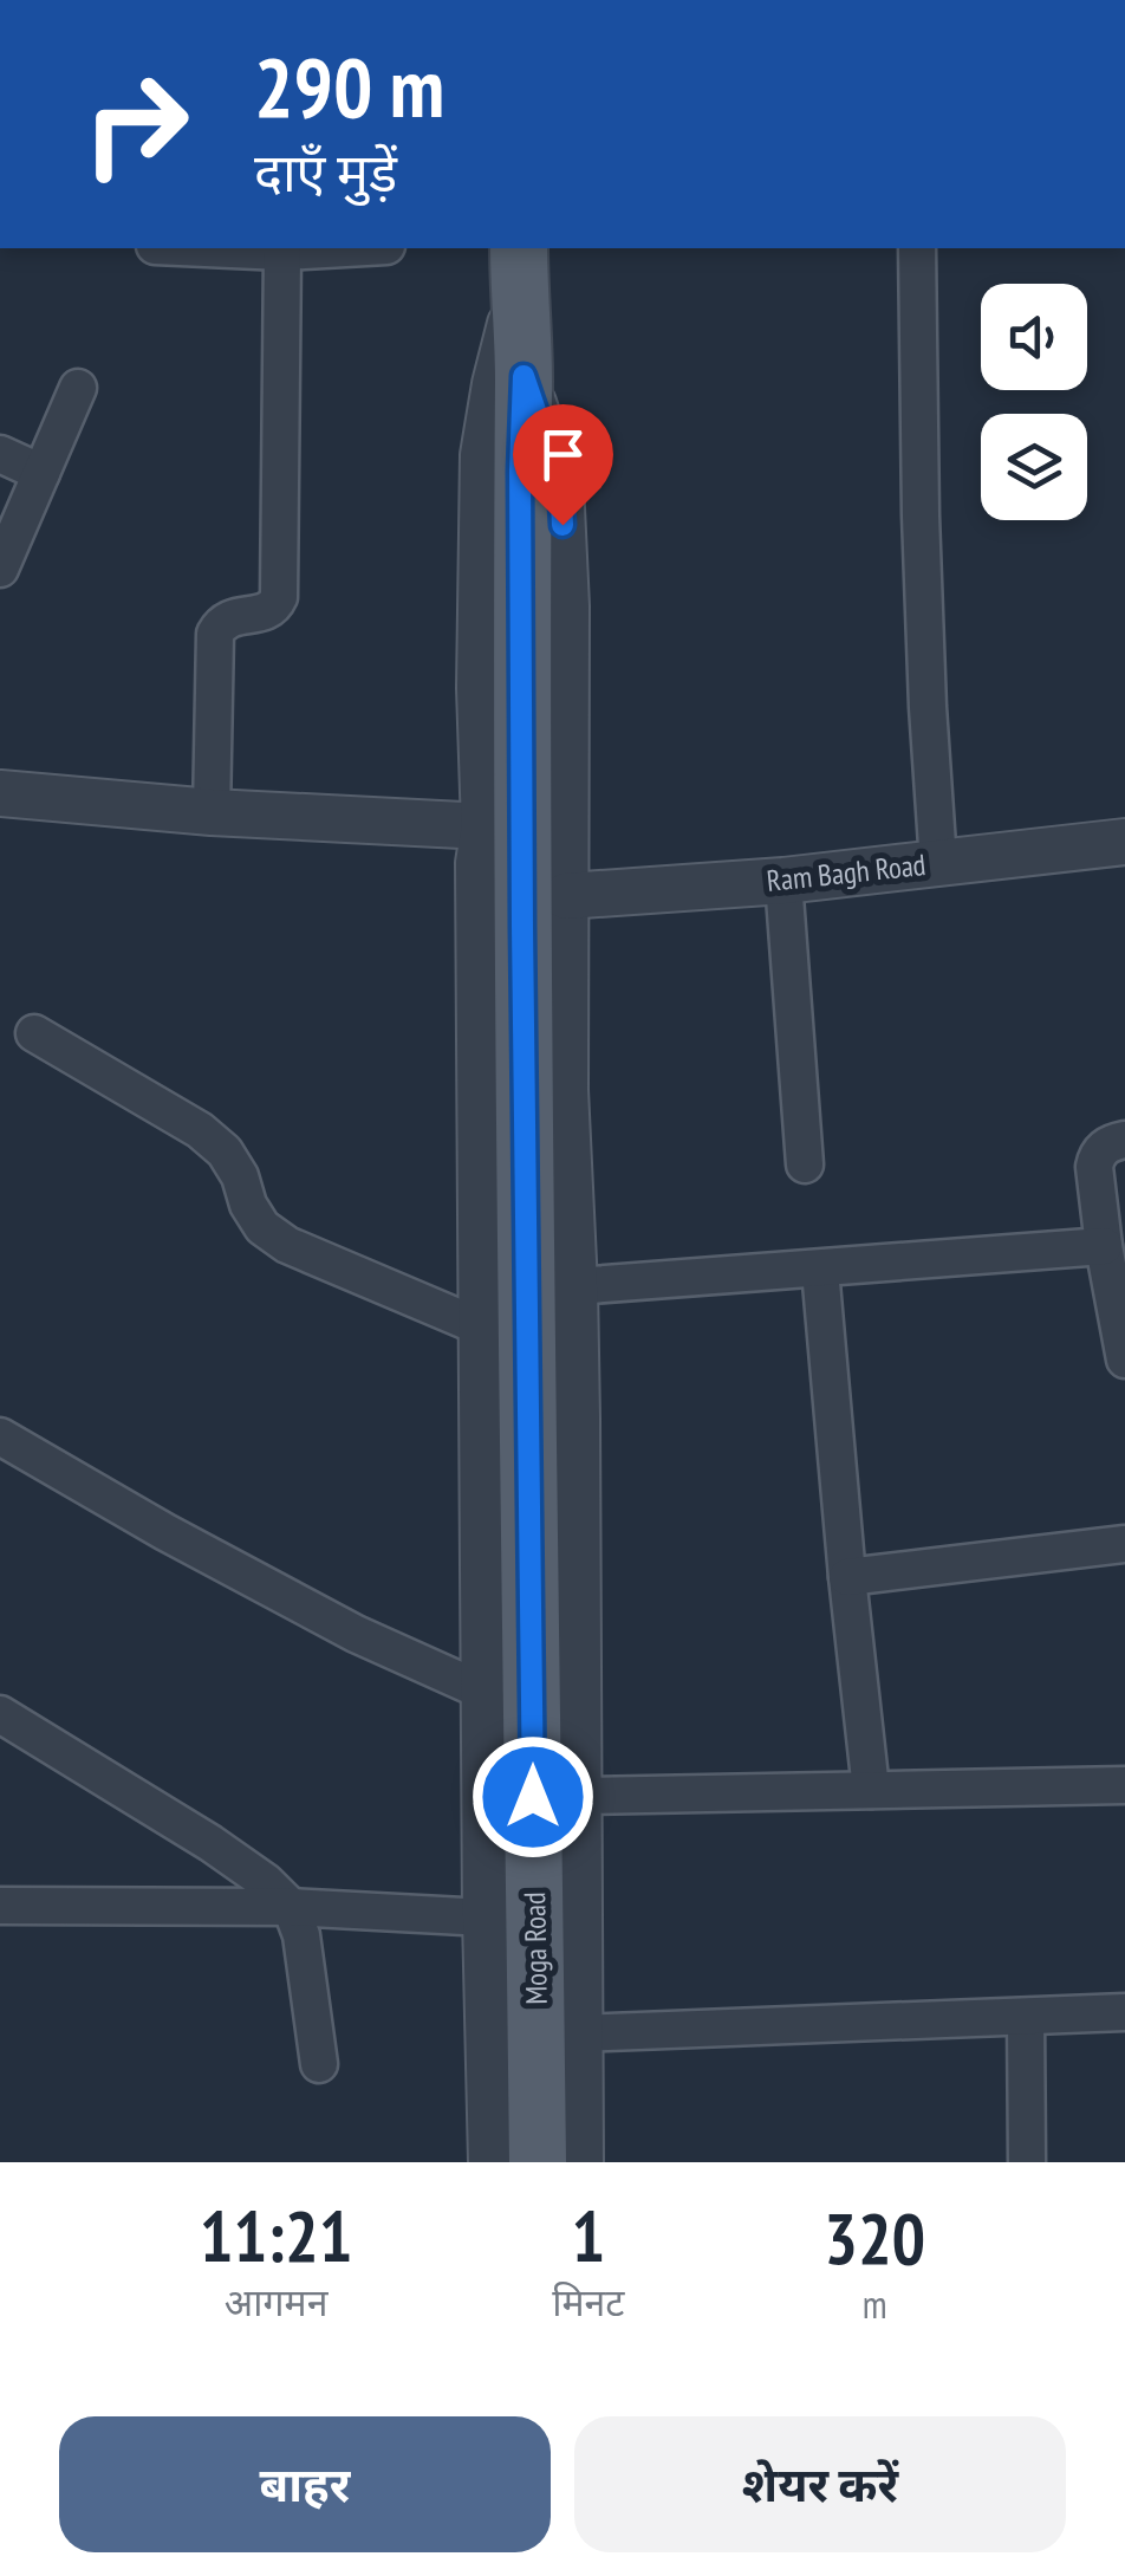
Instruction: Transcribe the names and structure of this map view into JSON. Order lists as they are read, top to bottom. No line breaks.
{"streets":{"main road":["Moga Road"],"street":["Ram Bagh Road"]},"page":{"turn":["290 m","दाएँ मुड़ें"],"eta":["11:21","आगमन","1","मिनट","320","m"],"buttons":["बाहर","शेयर करें"]}}
